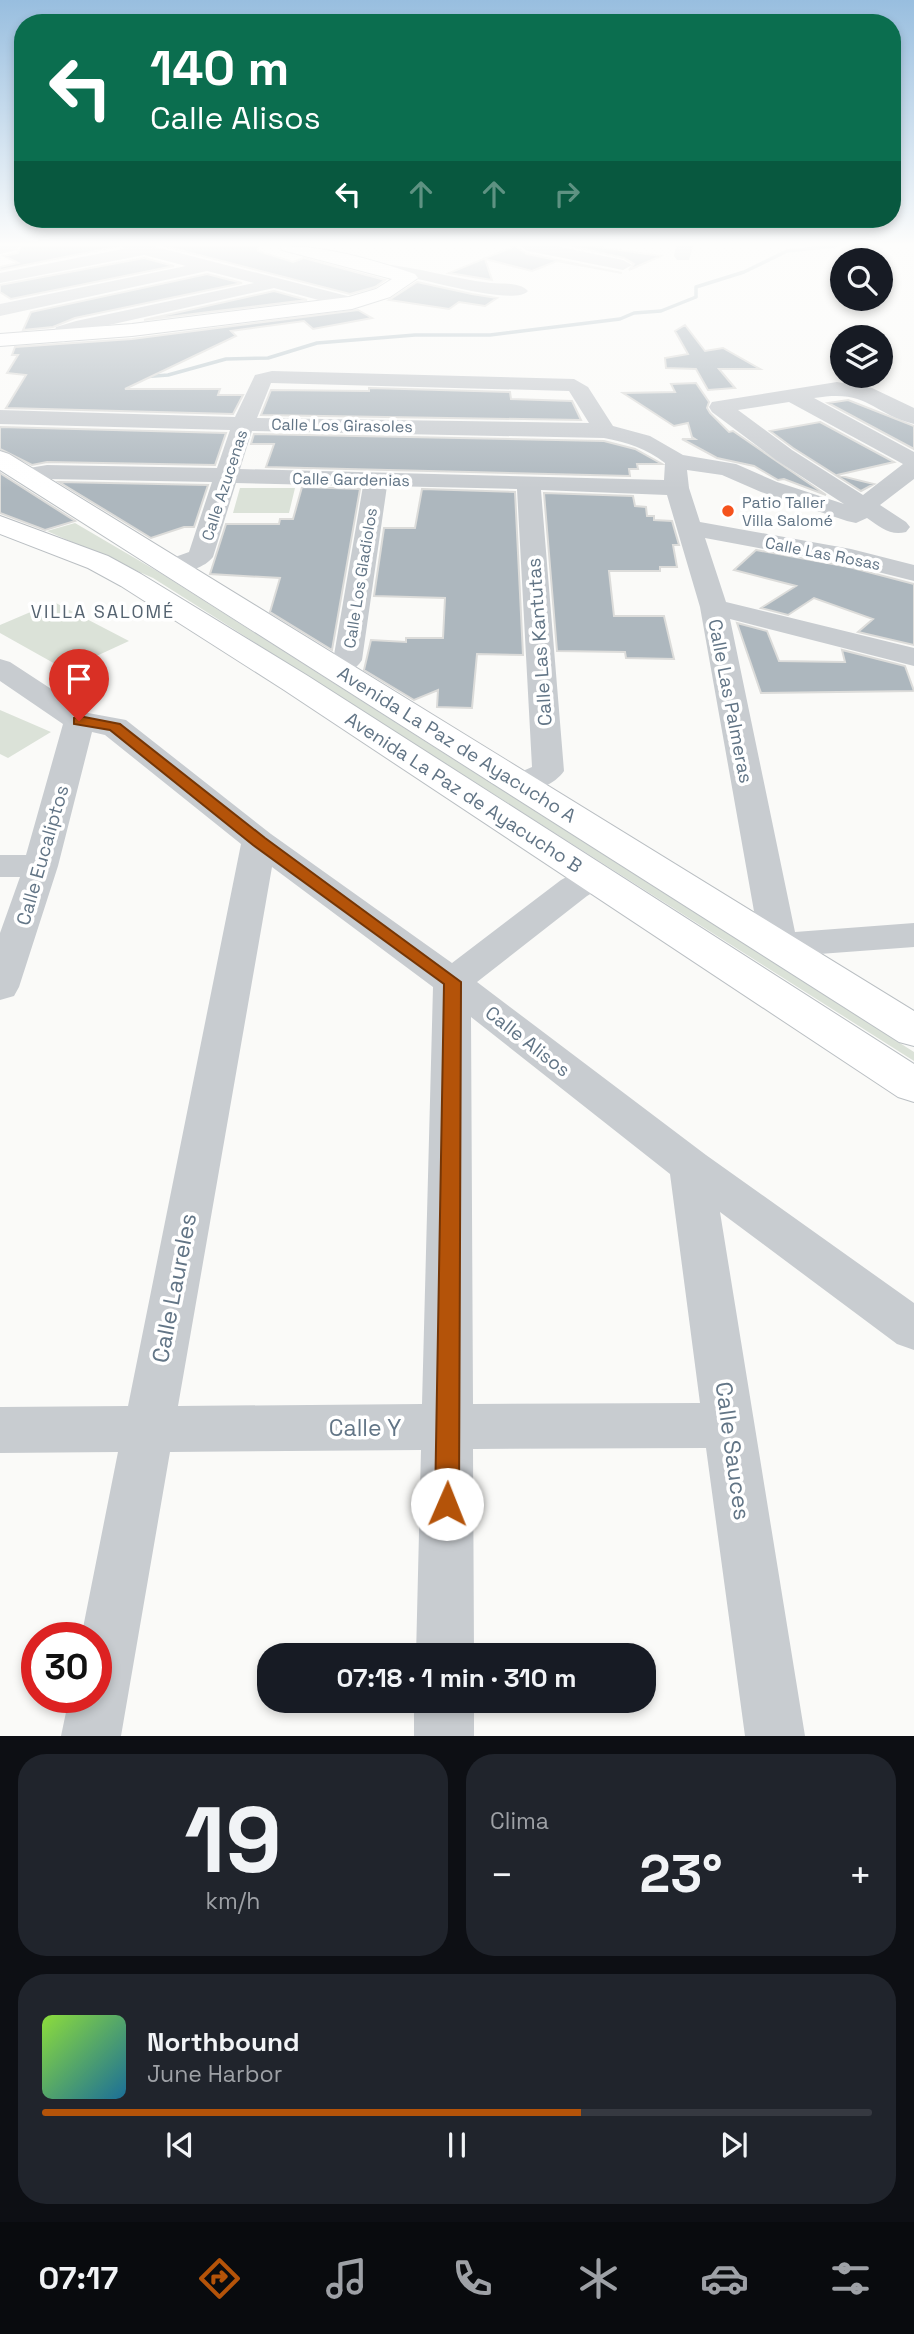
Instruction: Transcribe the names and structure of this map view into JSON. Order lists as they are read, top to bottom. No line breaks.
{"streets":{"main road":["Avenida La Paz de Ayacucho A","Avenida La Paz de Ayacucho B"],"street":["Calle Los Girasoles","Calle Gardenias","Calle Azucenas","Calle Las Rosas","Calle Los Gladiolos","Calle Las Kantutas","Calle Las Palmeras","Calle Eucaliptos","Calle Alisos","Calle Laureles","Calle Y","Calle Sauces"]},"crossings":[["Calle Los Girasoles","Calle Azucenas"],["Calle Los Girasoles","Calle Las Palmeras"],["Calle Gardenias","Calle Azucenas"],["Calle Gardenias","Calle Los Gladiolos"],["Calle Gardenias","Calle Las Kantutas"],["Calle Gardenias","Calle Las Palmeras"],["Calle Gardenias","Avenida La Paz de Ayacucho A"],["Calle Azucenas","Avenida La Paz de Ayacucho A"],["Calle Las Rosas","Calle Las Palmeras"],["Calle Los Gladiolos","Avenida La Paz de Ayacucho A"],["Calle Las Kantutas","Avenida La Paz de Ayacucho A"],["Calle Las Palmeras","Avenida La Paz de Ayacucho A"],["Calle Eucaliptos","Calle Alisos"],["Calle Alisos","Calle Laureles"],["Calle Alisos","Calle Sauces"],["Calle Laureles","Calle Y"],["Calle Y","Calle Sauces"]],"districts":["VILLA SALOMÉ"],"places":["Patio Taller Villa Salomé"],"page":{"turn":["140 m","Calle Alisos"],"limit":"30","trip":"07:18 · 1 min · 310 m","tile":[["19","km/h"],"Clima"],"heat":["−","23°","+"],"song":["Northbound","June Harbor"],"tabs":"07:17"}}
